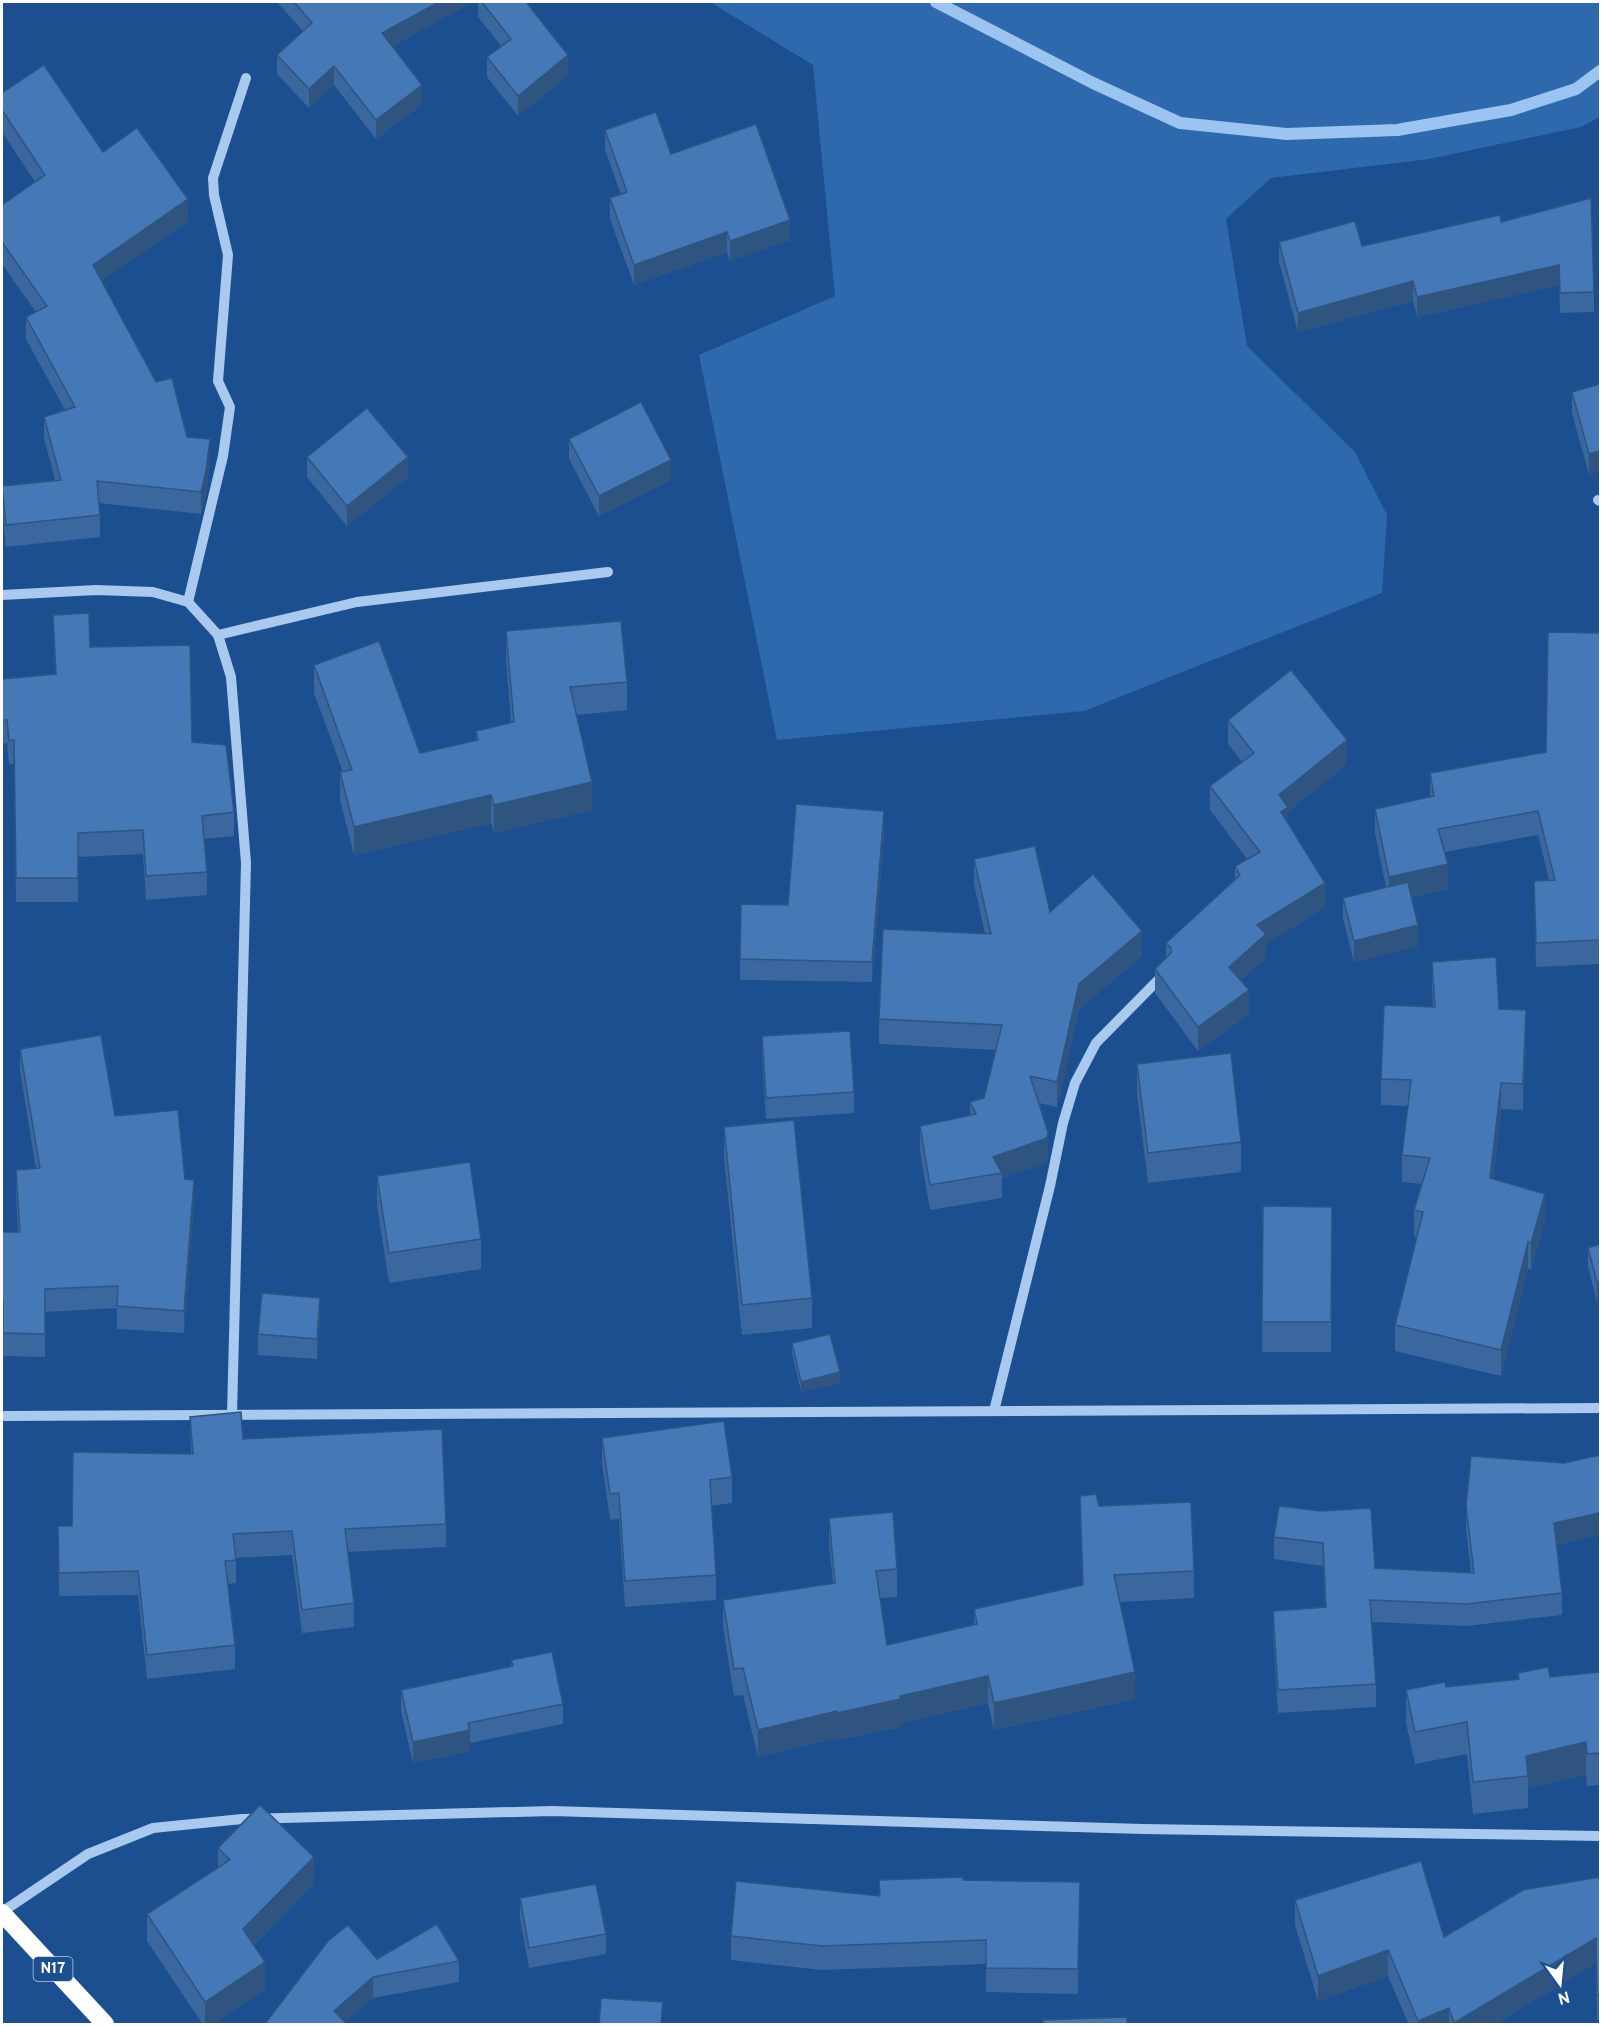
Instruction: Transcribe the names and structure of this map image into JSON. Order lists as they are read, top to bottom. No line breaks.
{"streets":{"highway":["N17"]},"north":"bottom"}
